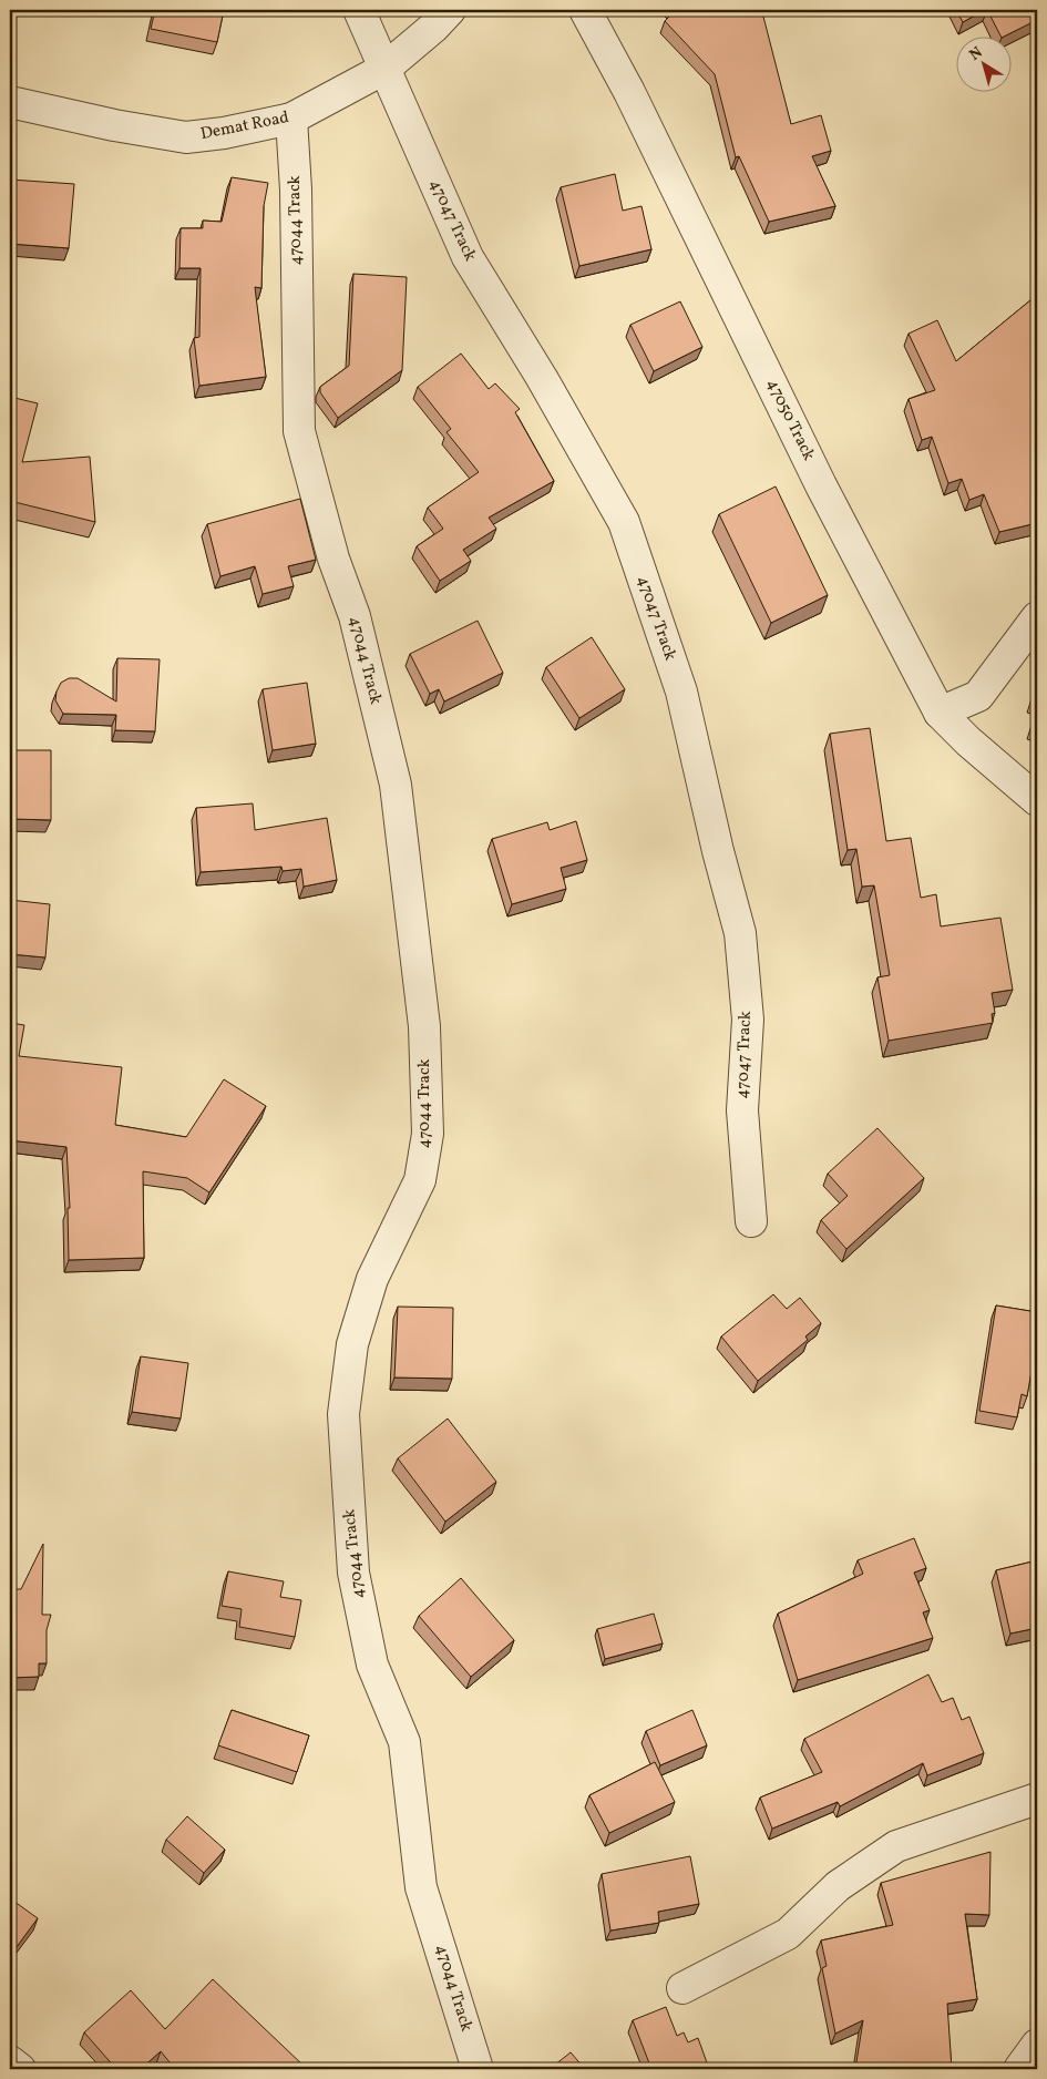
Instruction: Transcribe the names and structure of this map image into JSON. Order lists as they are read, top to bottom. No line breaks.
{"streets":{"street":["Demat Road","47044 Track","47047 Track","47050 Track"]},"crossings":[["Demat Road","47044 Track"],["Demat Road","47047 Track"]],"north":"top left"}
